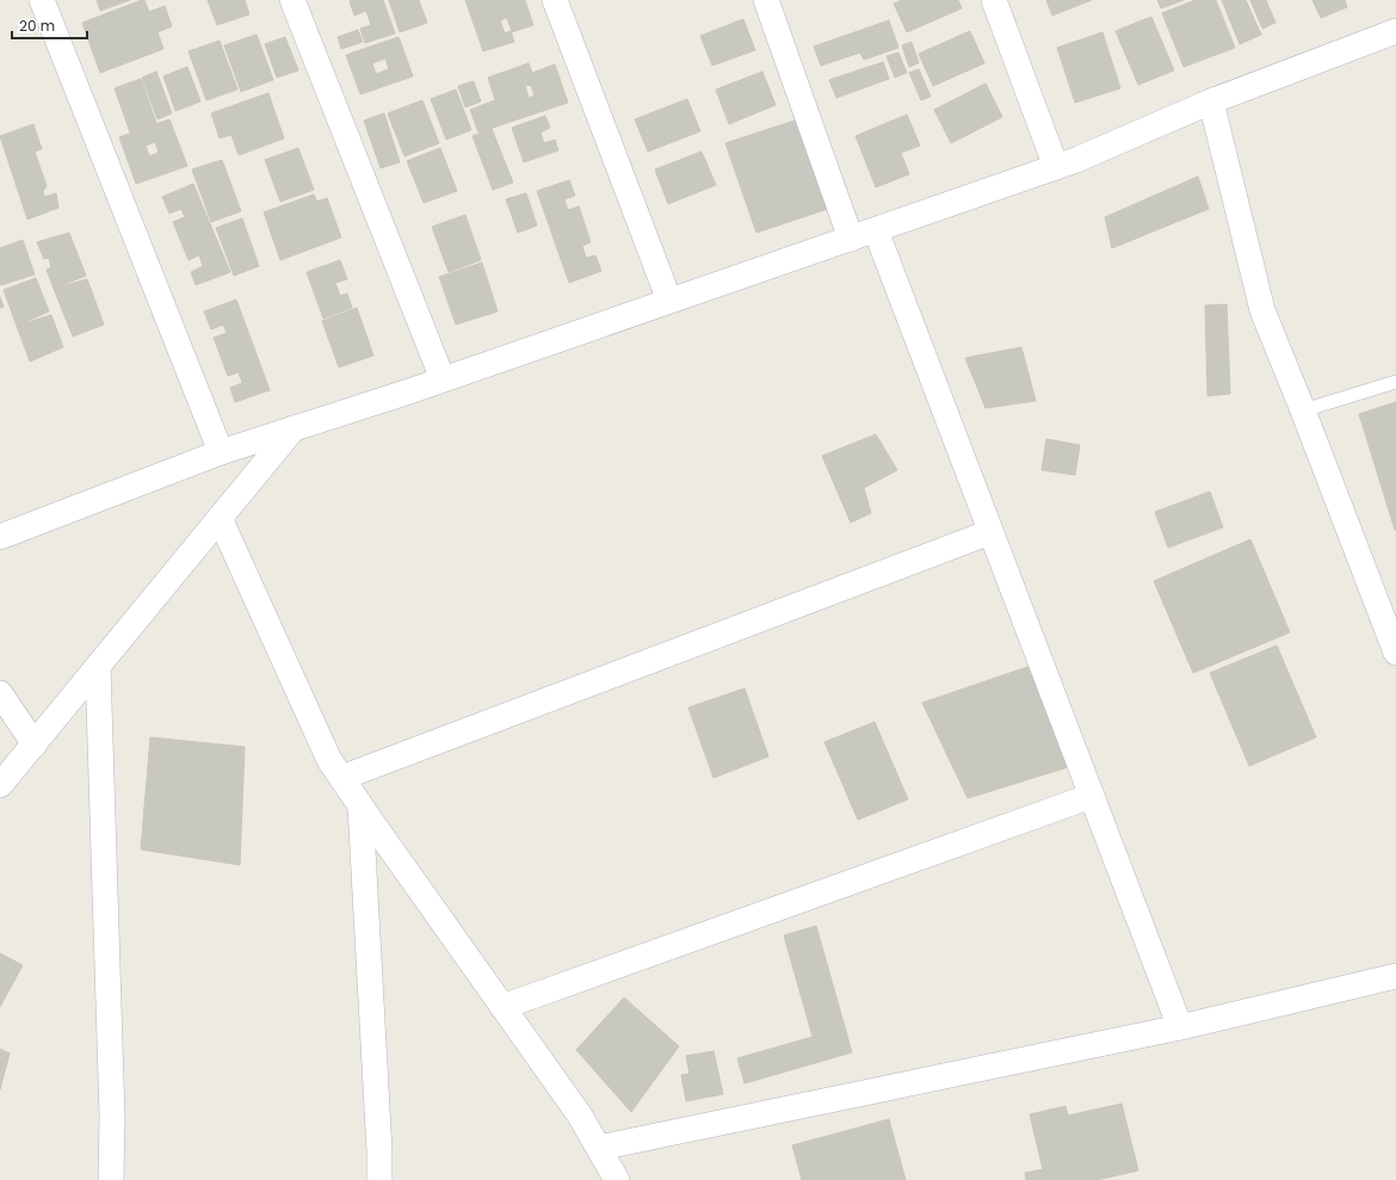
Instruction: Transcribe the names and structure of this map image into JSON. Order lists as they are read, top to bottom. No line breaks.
{"scale_bar":"20 m"}
